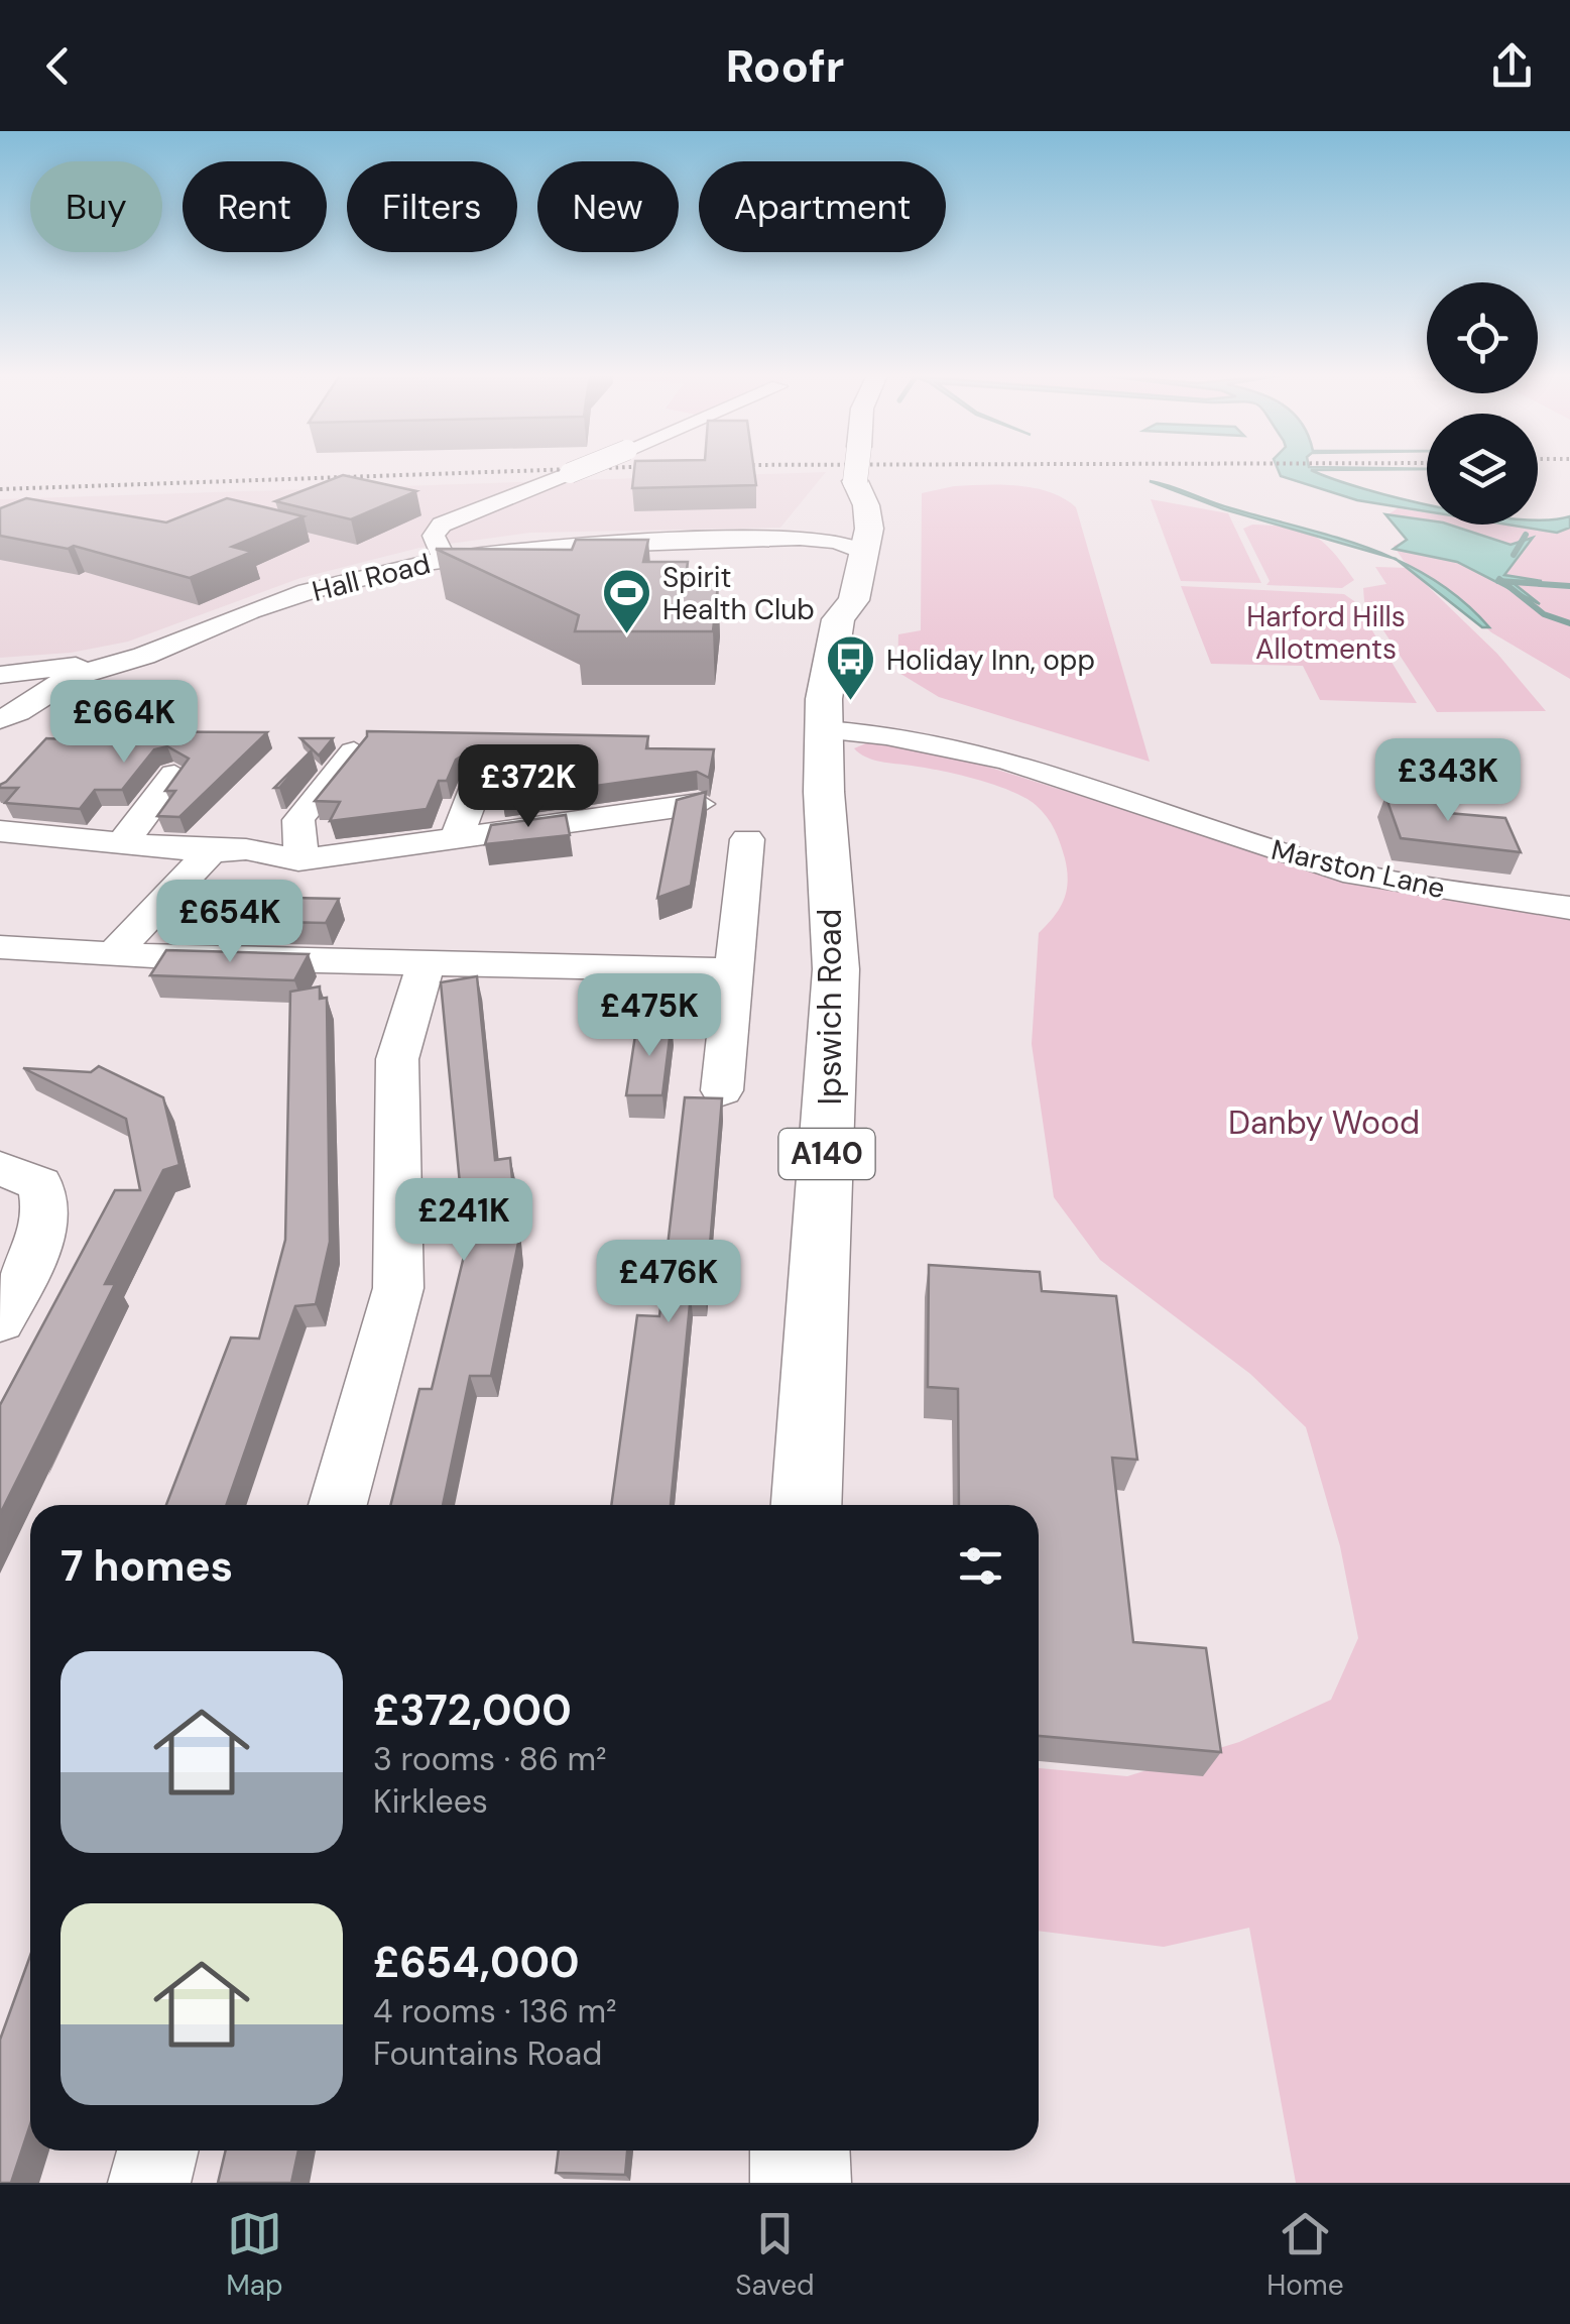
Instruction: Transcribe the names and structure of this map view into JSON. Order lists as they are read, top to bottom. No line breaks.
{"streets":{"highway":["Ipswich Road","A140"],"street":["Hall Road","Marston Lane"]},"crossings":[["Hall Road","Ipswich Road"],["Marston Lane","Ipswich Road"]],"parks":["Harford Hills Allotments","Danby Wood"],"places":{"sports":["Spirit Health Club"],"bus stop":["Holiday Inn, opp"]},"page":{"header":"Roofr","chip":["Buy","Rent","Filters","New","Apartment"],"price":["£664K","£343K","£372K","£654K","£475K","£241K","£476K"],"heading":"7 homes","list":[{"name":"£372,000","note":"3 rooms · 86 m² · Kirklees"},{"name":"£654,000","note":"4 rooms · 136 m² · Fountains Road"}],"tabs":["Map","Saved","Home"]}}
